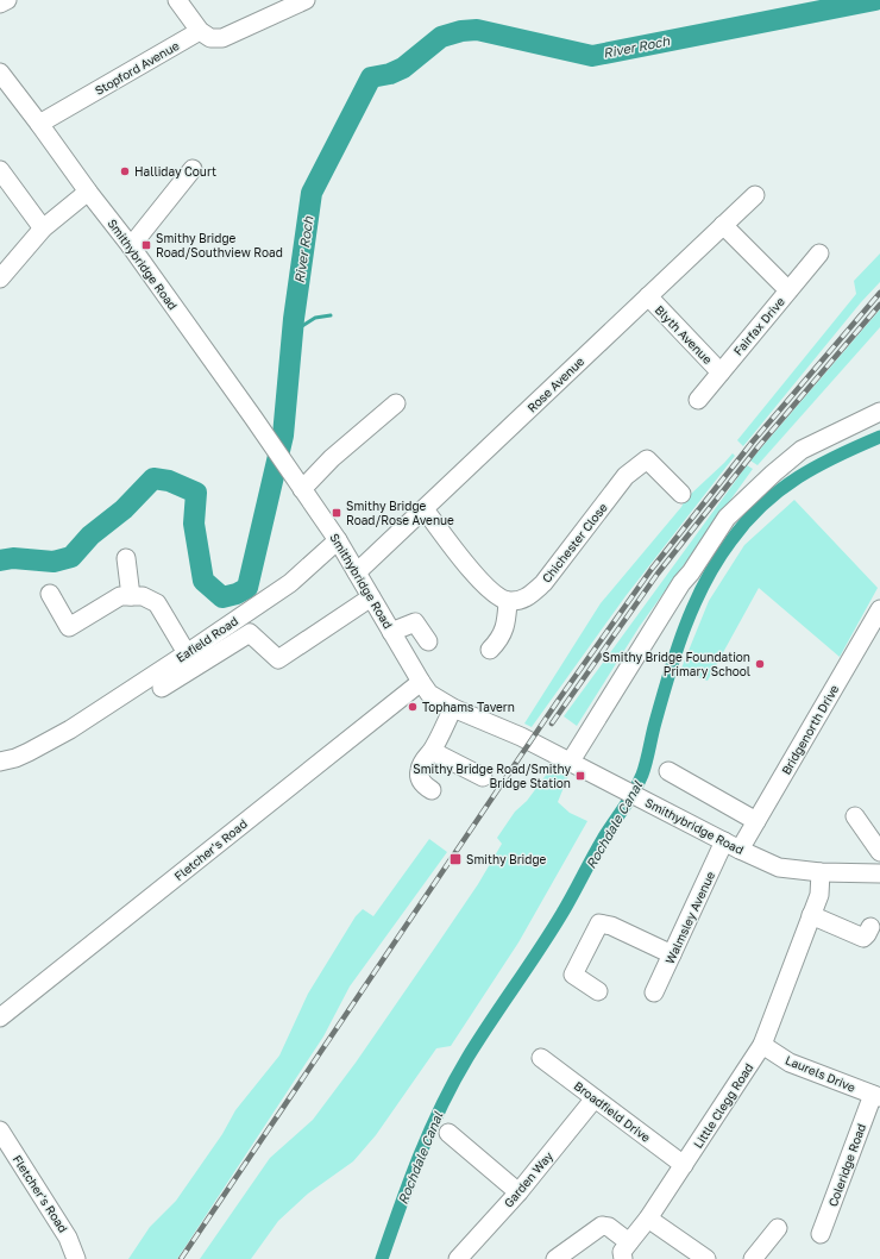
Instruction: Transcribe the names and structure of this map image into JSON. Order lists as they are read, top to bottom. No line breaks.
{"streets":{"street":["Stopford Avenue","Smithybridge Road","Fairfax Drive","Blyth Avenue","Rose Avenue","Chichester Close","Eafield Road","Bridgenorth Drive","Fletcher's Road","Walmsley Avenue","Laurels Drive","Little Clegg Road","Broadfield Drive","Coleridge Road","Garden Way"]},"crossings":[["Stopford Avenue","Smithybridge Road"],["Smithybridge Road","Rose Avenue"],["Smithybridge Road","Eafield Road"],["Smithybridge Road","Bridgenorth Drive"],["Smithybridge Road","Fletcher's Road"],["Smithybridge Road","Walmsley Avenue"],["Smithybridge Road","Little Clegg Road"],["Fairfax Drive","Blyth Avenue"],["Blyth Avenue","Rose Avenue"],["Bridgenorth Drive","Walmsley Avenue"],["Laurels Drive","Little Clegg Road"],["Laurels Drive","Coleridge Road"],["Little Clegg Road","Broadfield Drive"],["Broadfield Drive","Garden Way"]],"water":["River Roch","Rochdale Canal"],"places":{"other":["Halliday Court","Smithy Bridge Foundation Primary School","Tophams Tavern"],"transit":["Smithy Bridge Road/Southview Road","Smithy Bridge Road/Rose Avenue","Smithy Bridge Road/Smithy Bridge Station","Smithy Bridge"]}}
